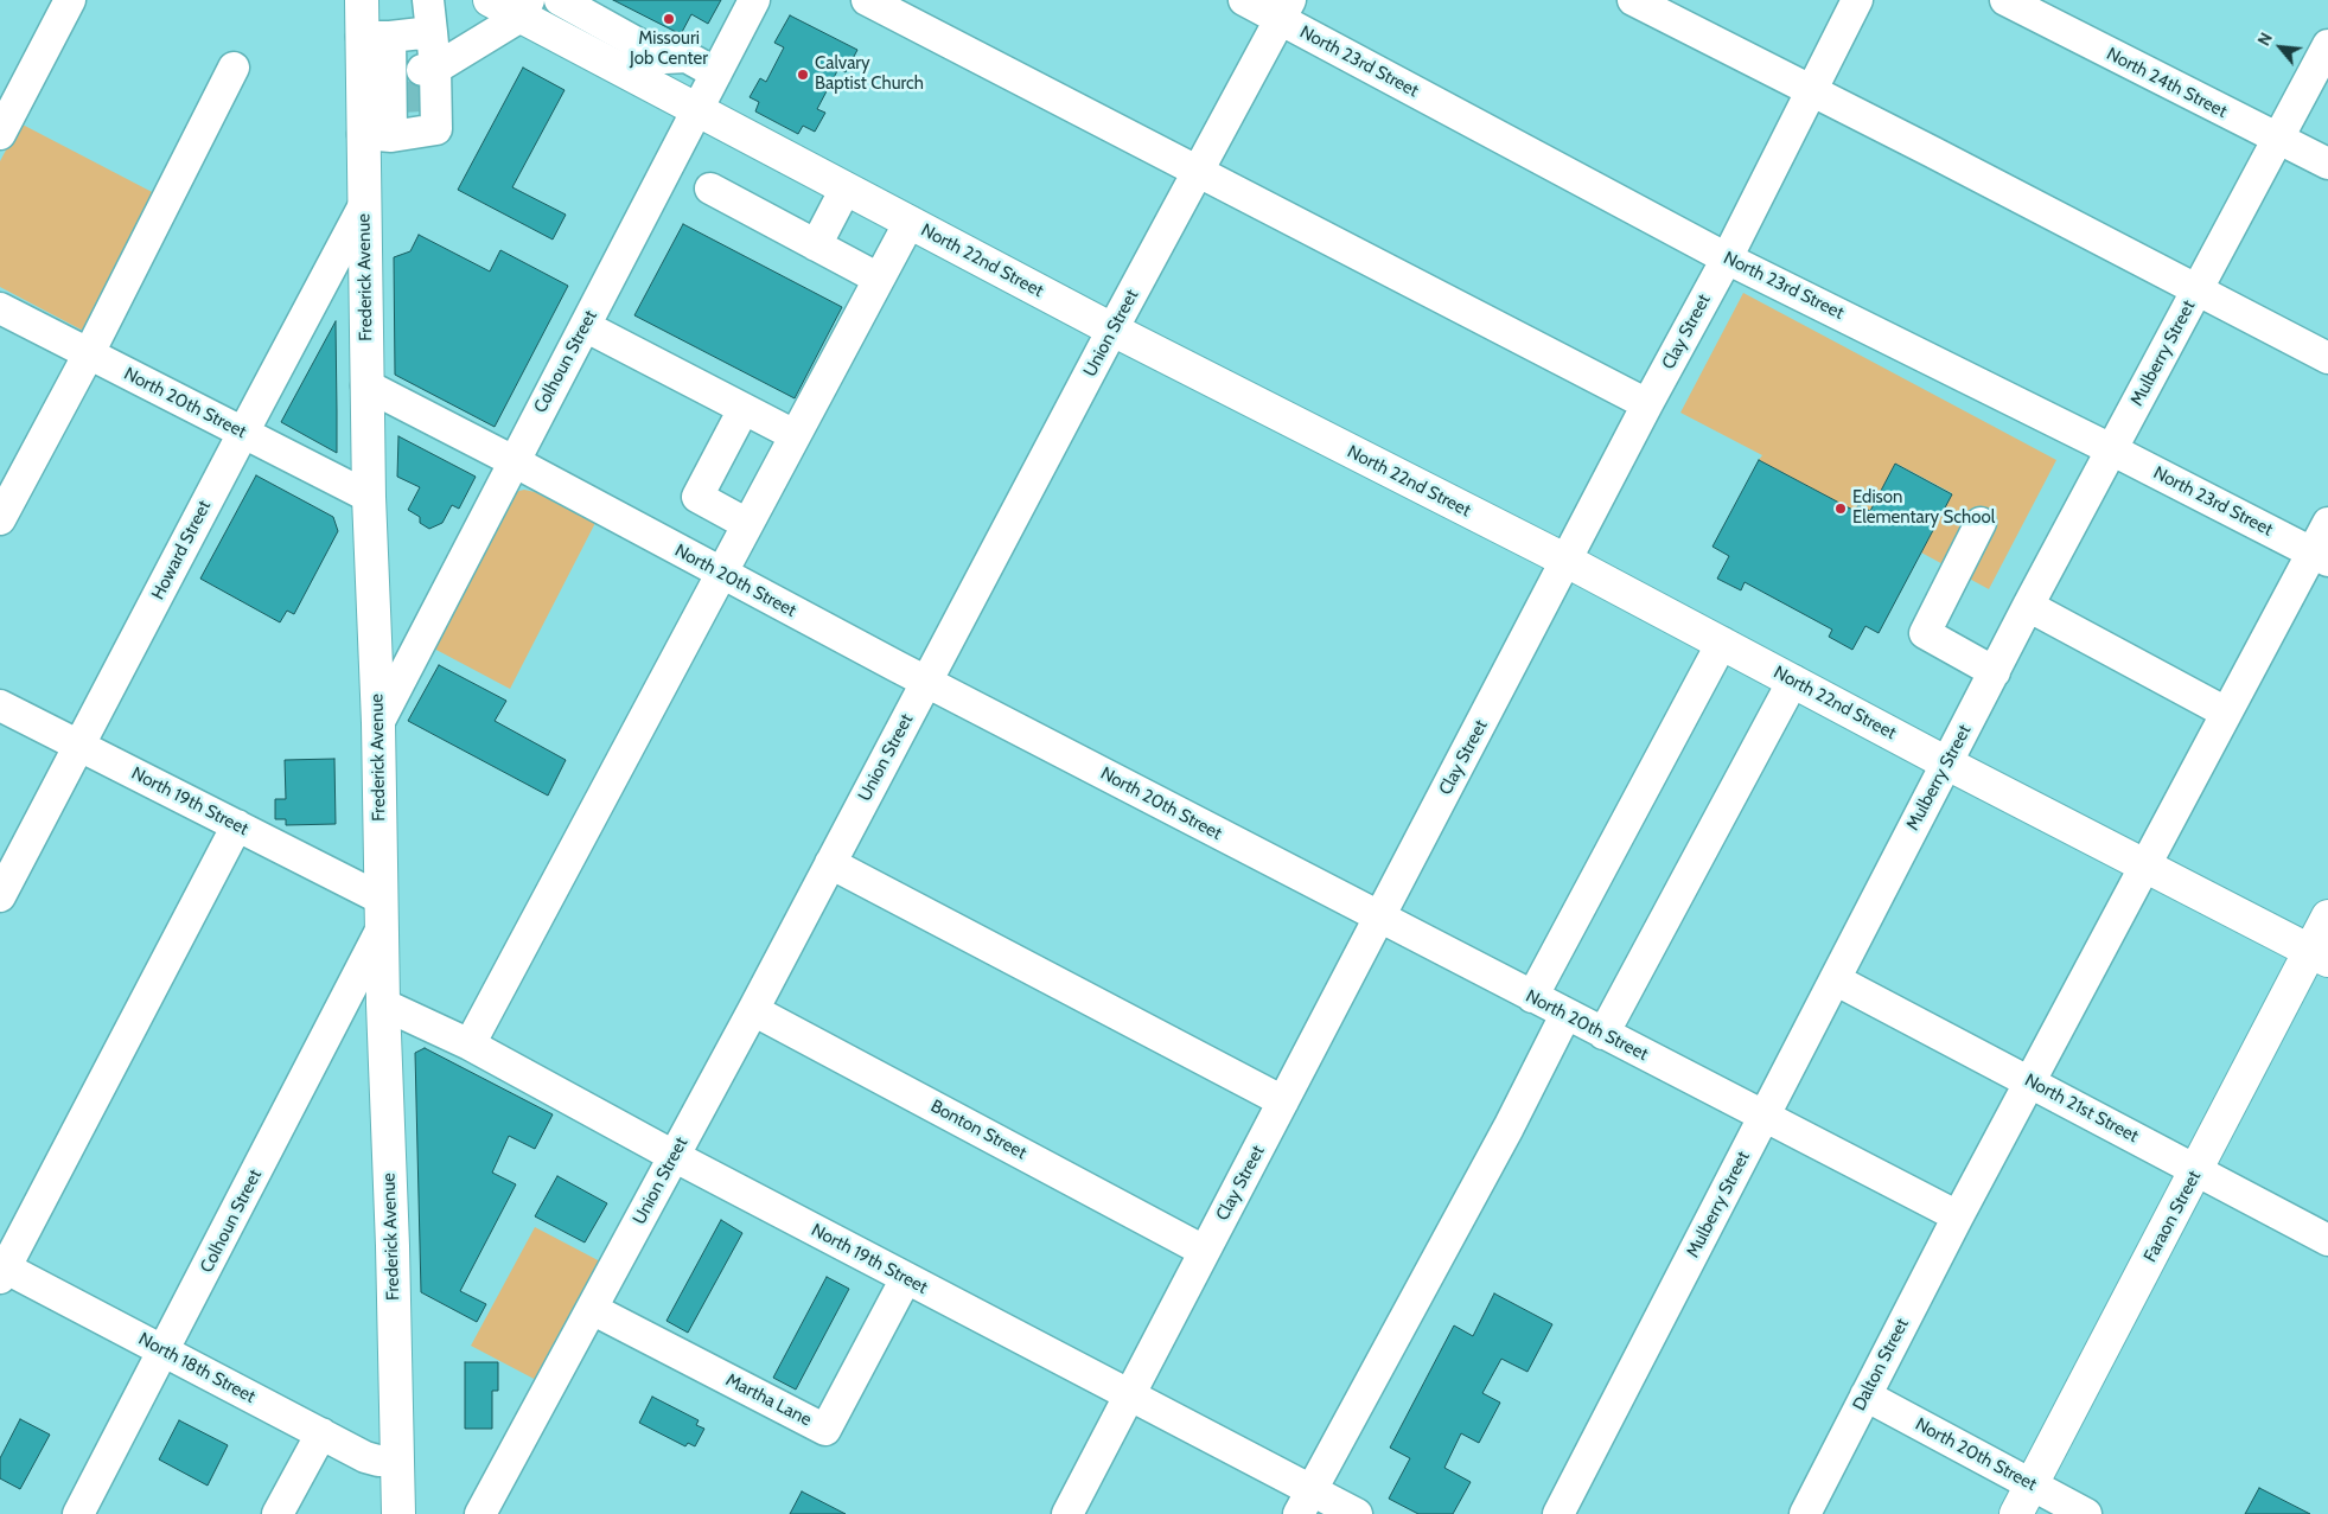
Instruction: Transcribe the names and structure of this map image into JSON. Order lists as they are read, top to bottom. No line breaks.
{"streets":{"main road":["North 22nd Street","Frederick Avenue","Faraon Street"],"street":["North 23rd Street","North 24th Street","Clay Street","Union Street","Mulberry Street","Colhoun Street","North 20th Street","Howard Street","North 19th Street","North 21st Street","Bonton Street","Dalton Street","North 18th Street","Martha Lane"]},"crossings":[["North 23rd Street","Clay Street"],["North 23rd Street","Union Street"],["North 23rd Street","Mulberry Street"],["North 23rd Street","Dalton Street"],["North 24th Street","Mulberry Street"],["North 22nd Street","Clay Street"],["North 22nd Street","Union Street"],["North 22nd Street","Mulberry Street"],["North 22nd Street","Colhoun Street"],["North 22nd Street","Faraon Street"],["North 22nd Street","Dalton Street"],["Frederick Avenue","Colhoun Street"],["Frederick Avenue","North 20th Street"],["Frederick Avenue","Howard Street"],["Frederick Avenue","North 19th Street"],["Frederick Avenue","North 18th Street"],["Clay Street","North 20th Street"],["Clay Street","North 19th Street"],["Clay Street","Bonton Street"],["Union Street","North 20th Street"],["Union Street","North 19th Street"],["Union Street","Bonton Street"],["Union Street","Martha Lane"],["Mulberry Street","North 20th Street"],["Mulberry Street","North 21st Street"],["Colhoun Street","North 20th Street"],["Colhoun Street","North 19th Street"],["Colhoun Street","North 18th Street"],["North 20th Street","Howard Street"],["North 20th Street","Faraon Street"],["North 20th Street","Dalton Street"],["Howard Street","North 19th Street"],["North 19th Street","Martha Lane"],["North 21st Street","Faraon Street"],["North 21st Street","Dalton Street"]],"places":["Missouri Job Center","Calvary Baptist Church","Edison Elementary School"],"north":"top left"}
